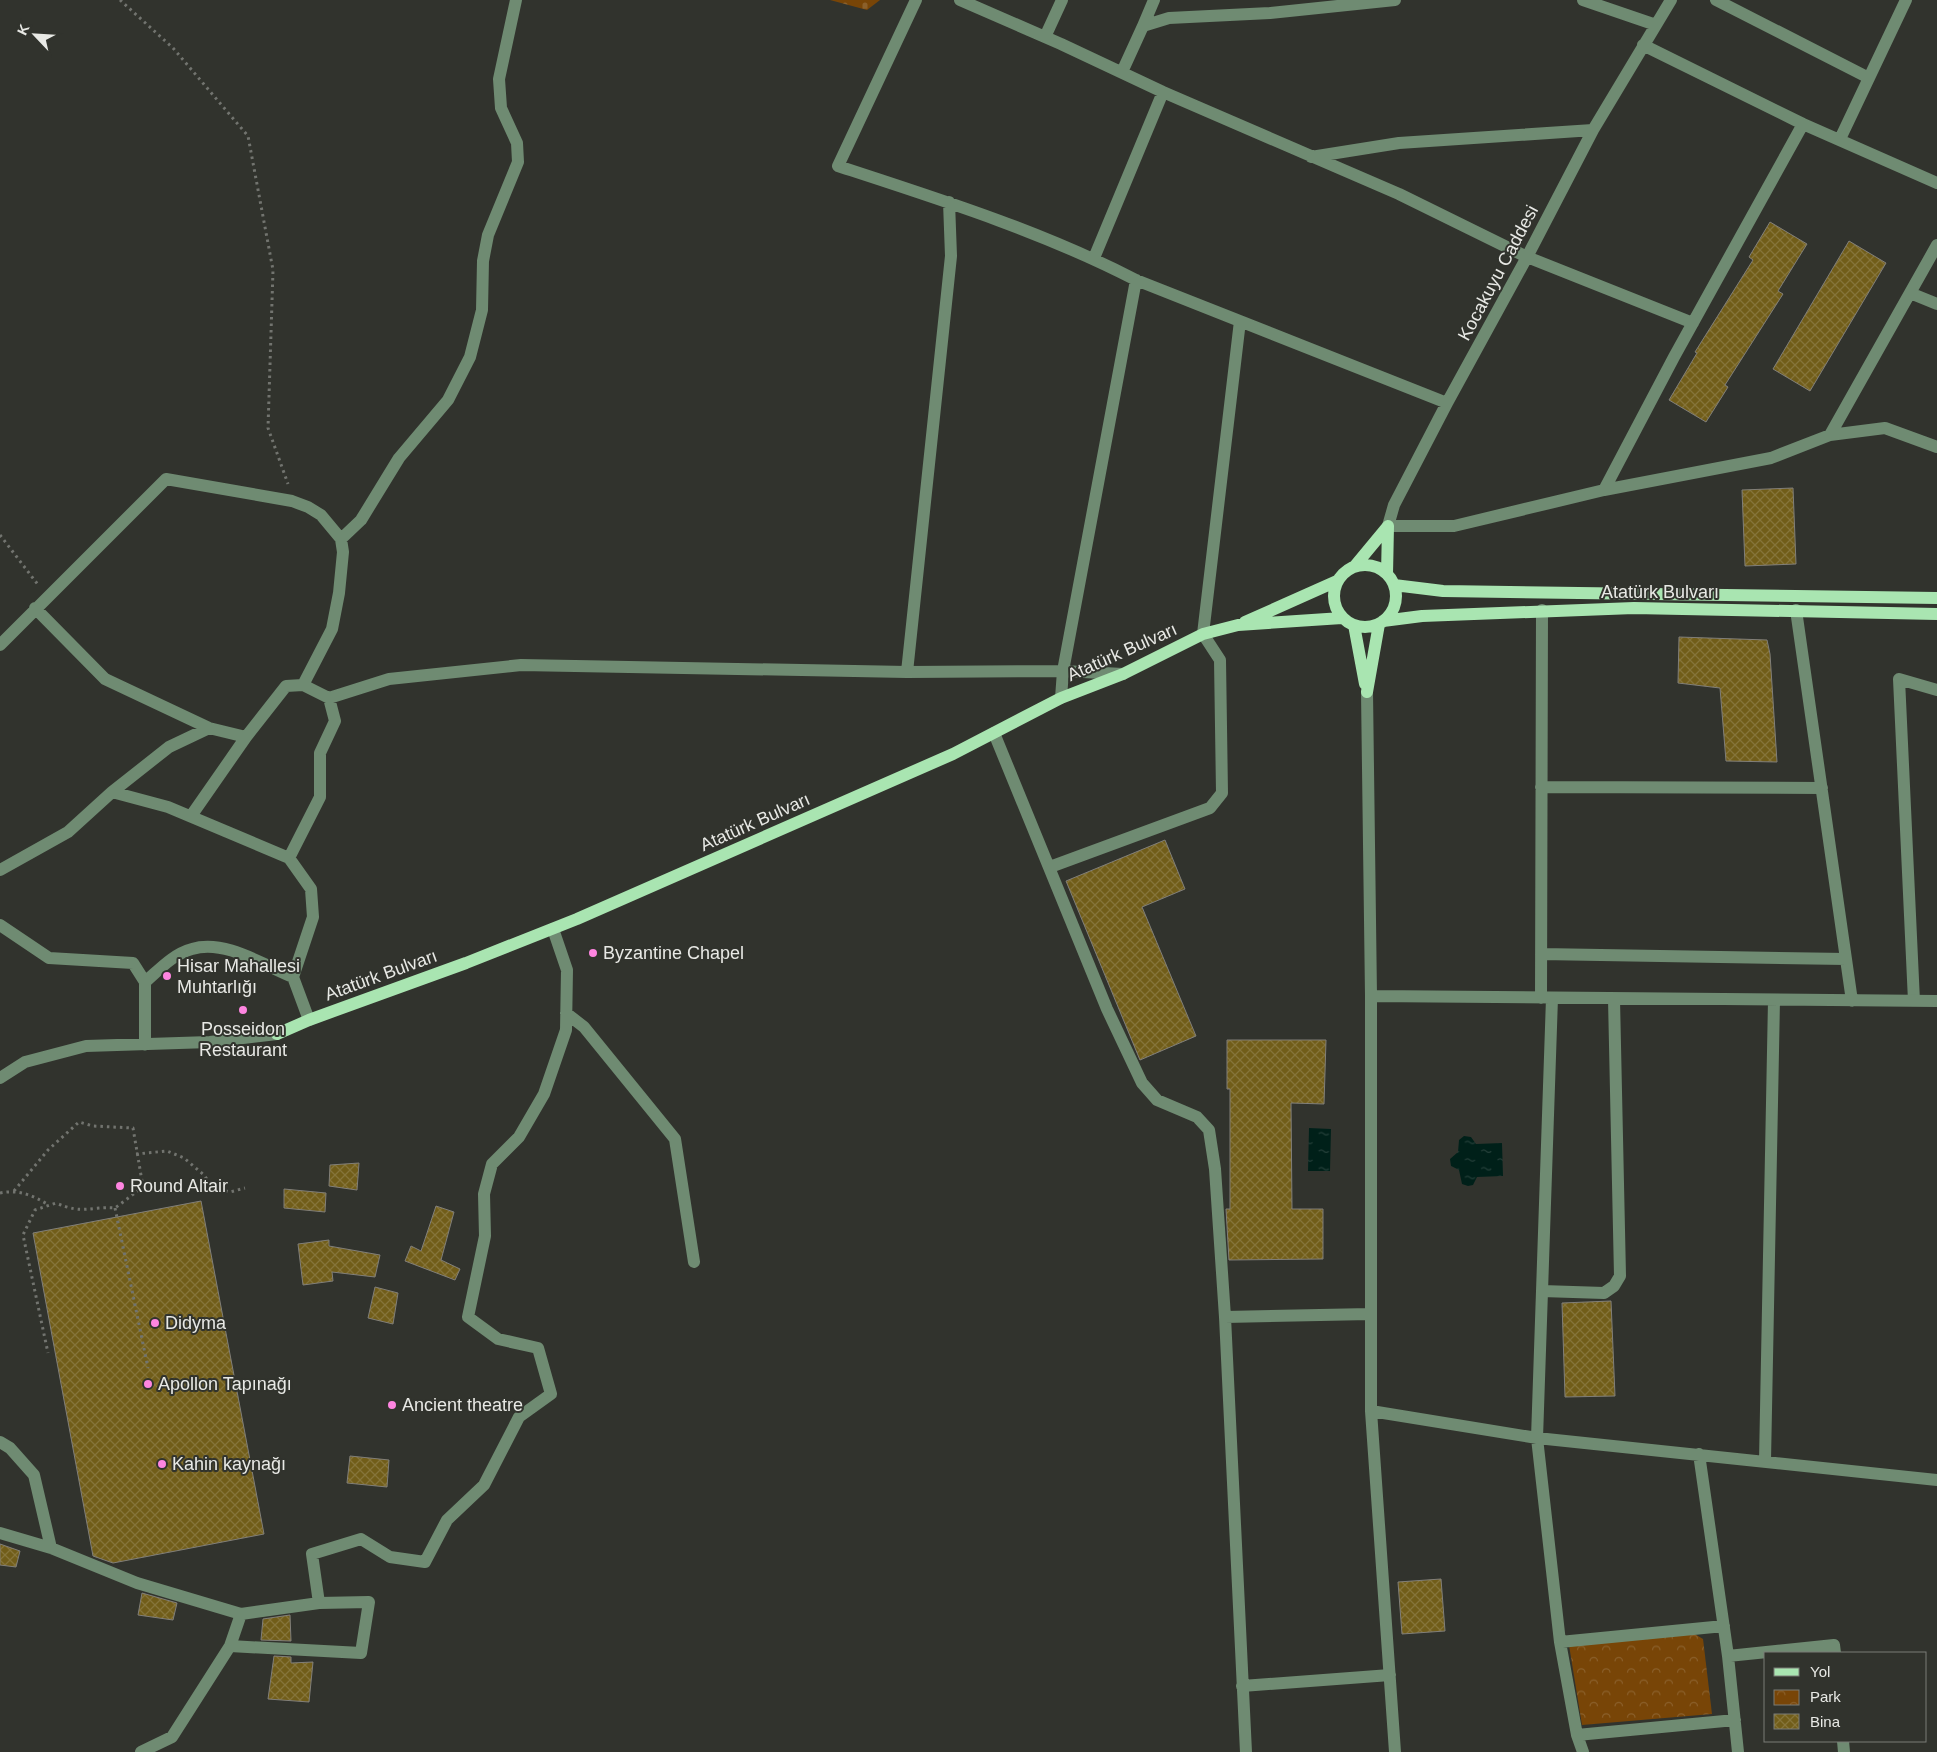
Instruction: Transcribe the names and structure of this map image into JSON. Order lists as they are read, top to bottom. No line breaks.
{"streets":{"main road":["Kocakuyu Caddesi","Atatürk Bulvarı"]},"crossings":[["Kocakuyu Caddesi","Atatürk Bulvarı"]],"places":["Byzantine Chapel","Hisar Mahallesi Muhtarlığı","Posseidon Restaurant","Round Altair","Didyma","Apollon Tapınağı","Ancient theatre","Kahin kaynağı"],"legend":["Yol","Park","Bina"],"north":"top left"}
